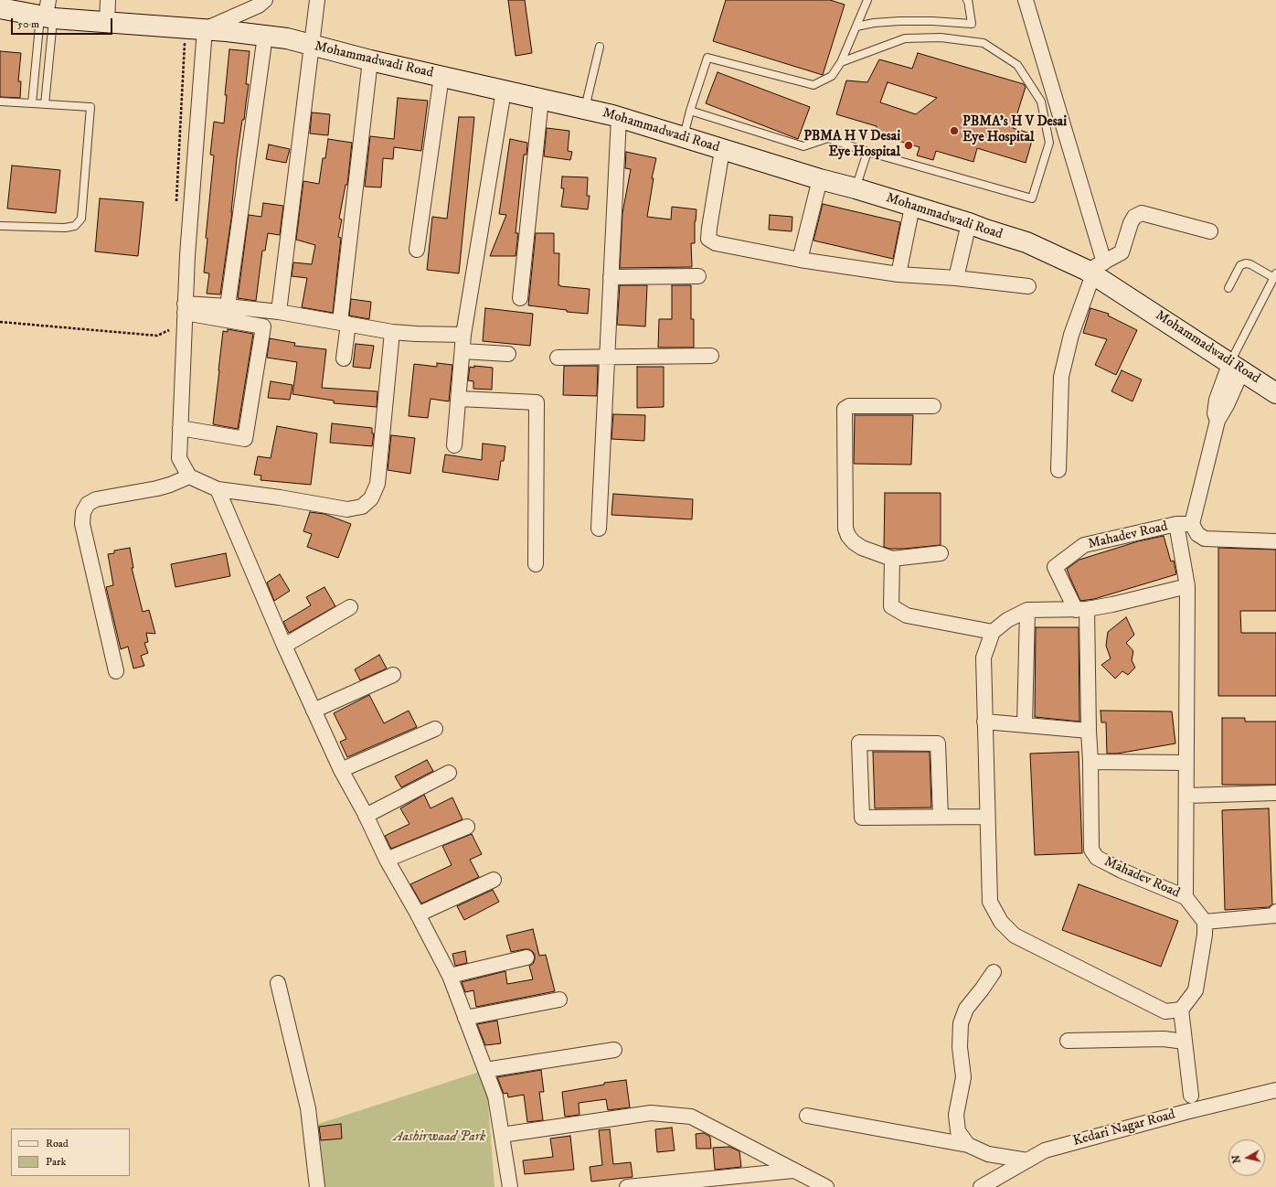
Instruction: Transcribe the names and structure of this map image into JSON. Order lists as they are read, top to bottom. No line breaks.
{"streets":{"main road":["Mohammadwadi Road"],"street":["Mahadev Road","Kedari Nagar Road"]},"parks":["Aashirwaad Park"],"places":["PBMA's H V Desai Eye Hospital","PBMA H V Desai Eye Hospital"],"legend":["Road","Park"],"scale_bar":"50 m","north":"left"}
